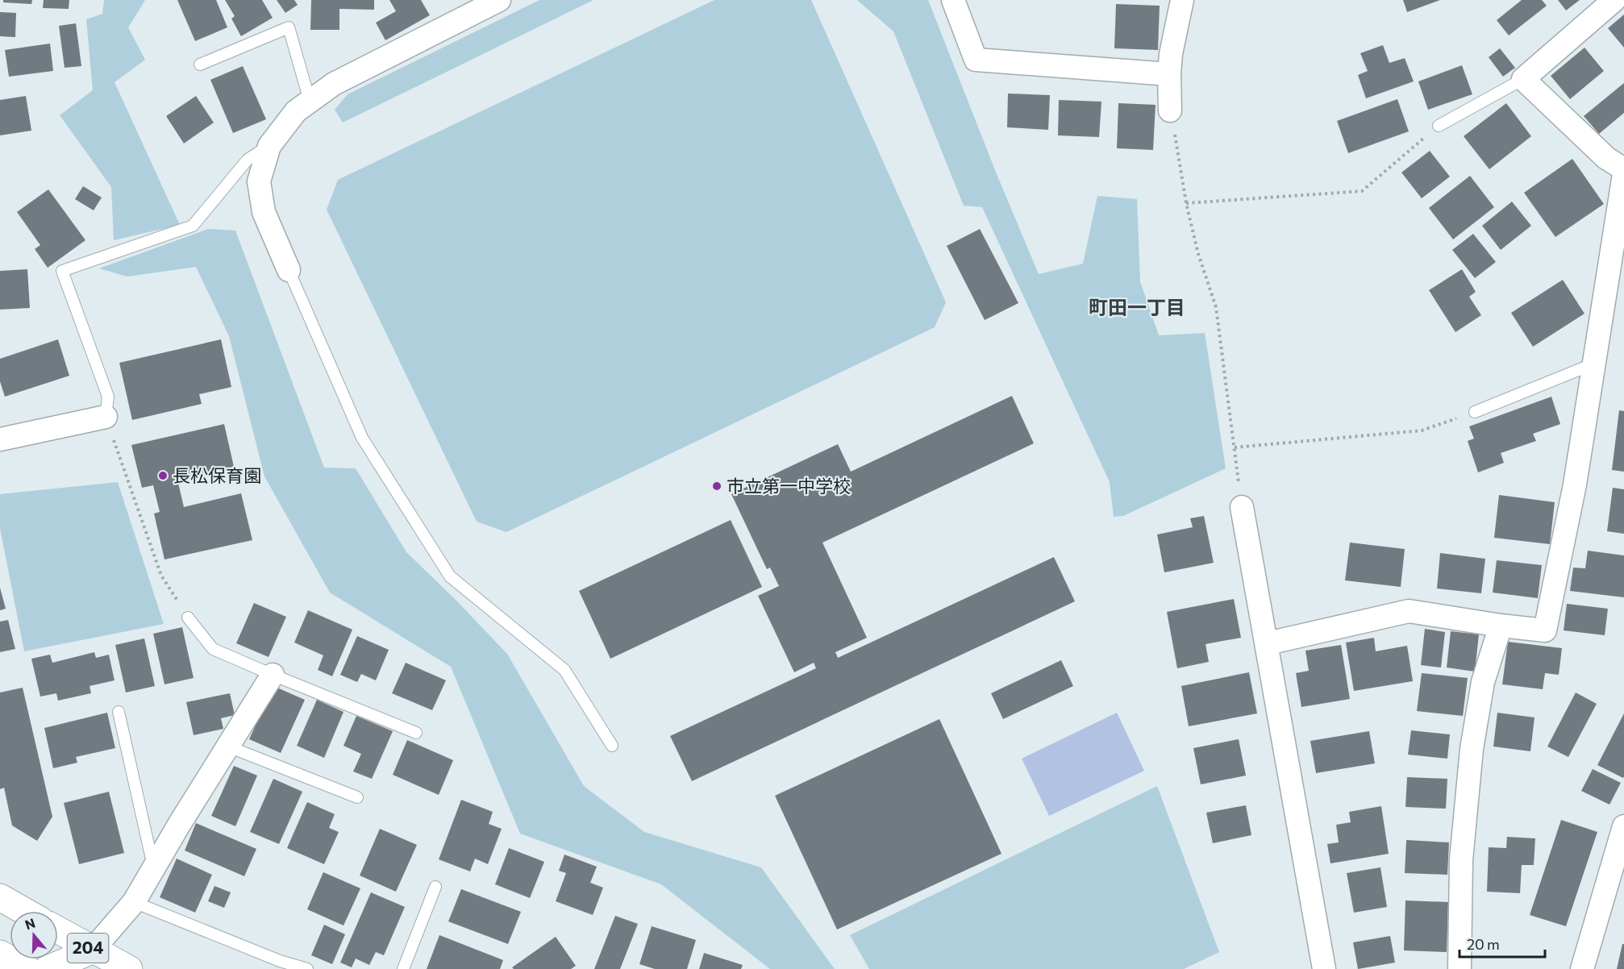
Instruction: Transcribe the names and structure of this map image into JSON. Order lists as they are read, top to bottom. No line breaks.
{"streets":{"main road":["204"]},"districts":["町田一丁目"],"places":["長松保育園","市立第一中学校"],"scale_bar":"20 m","north":"top"}
